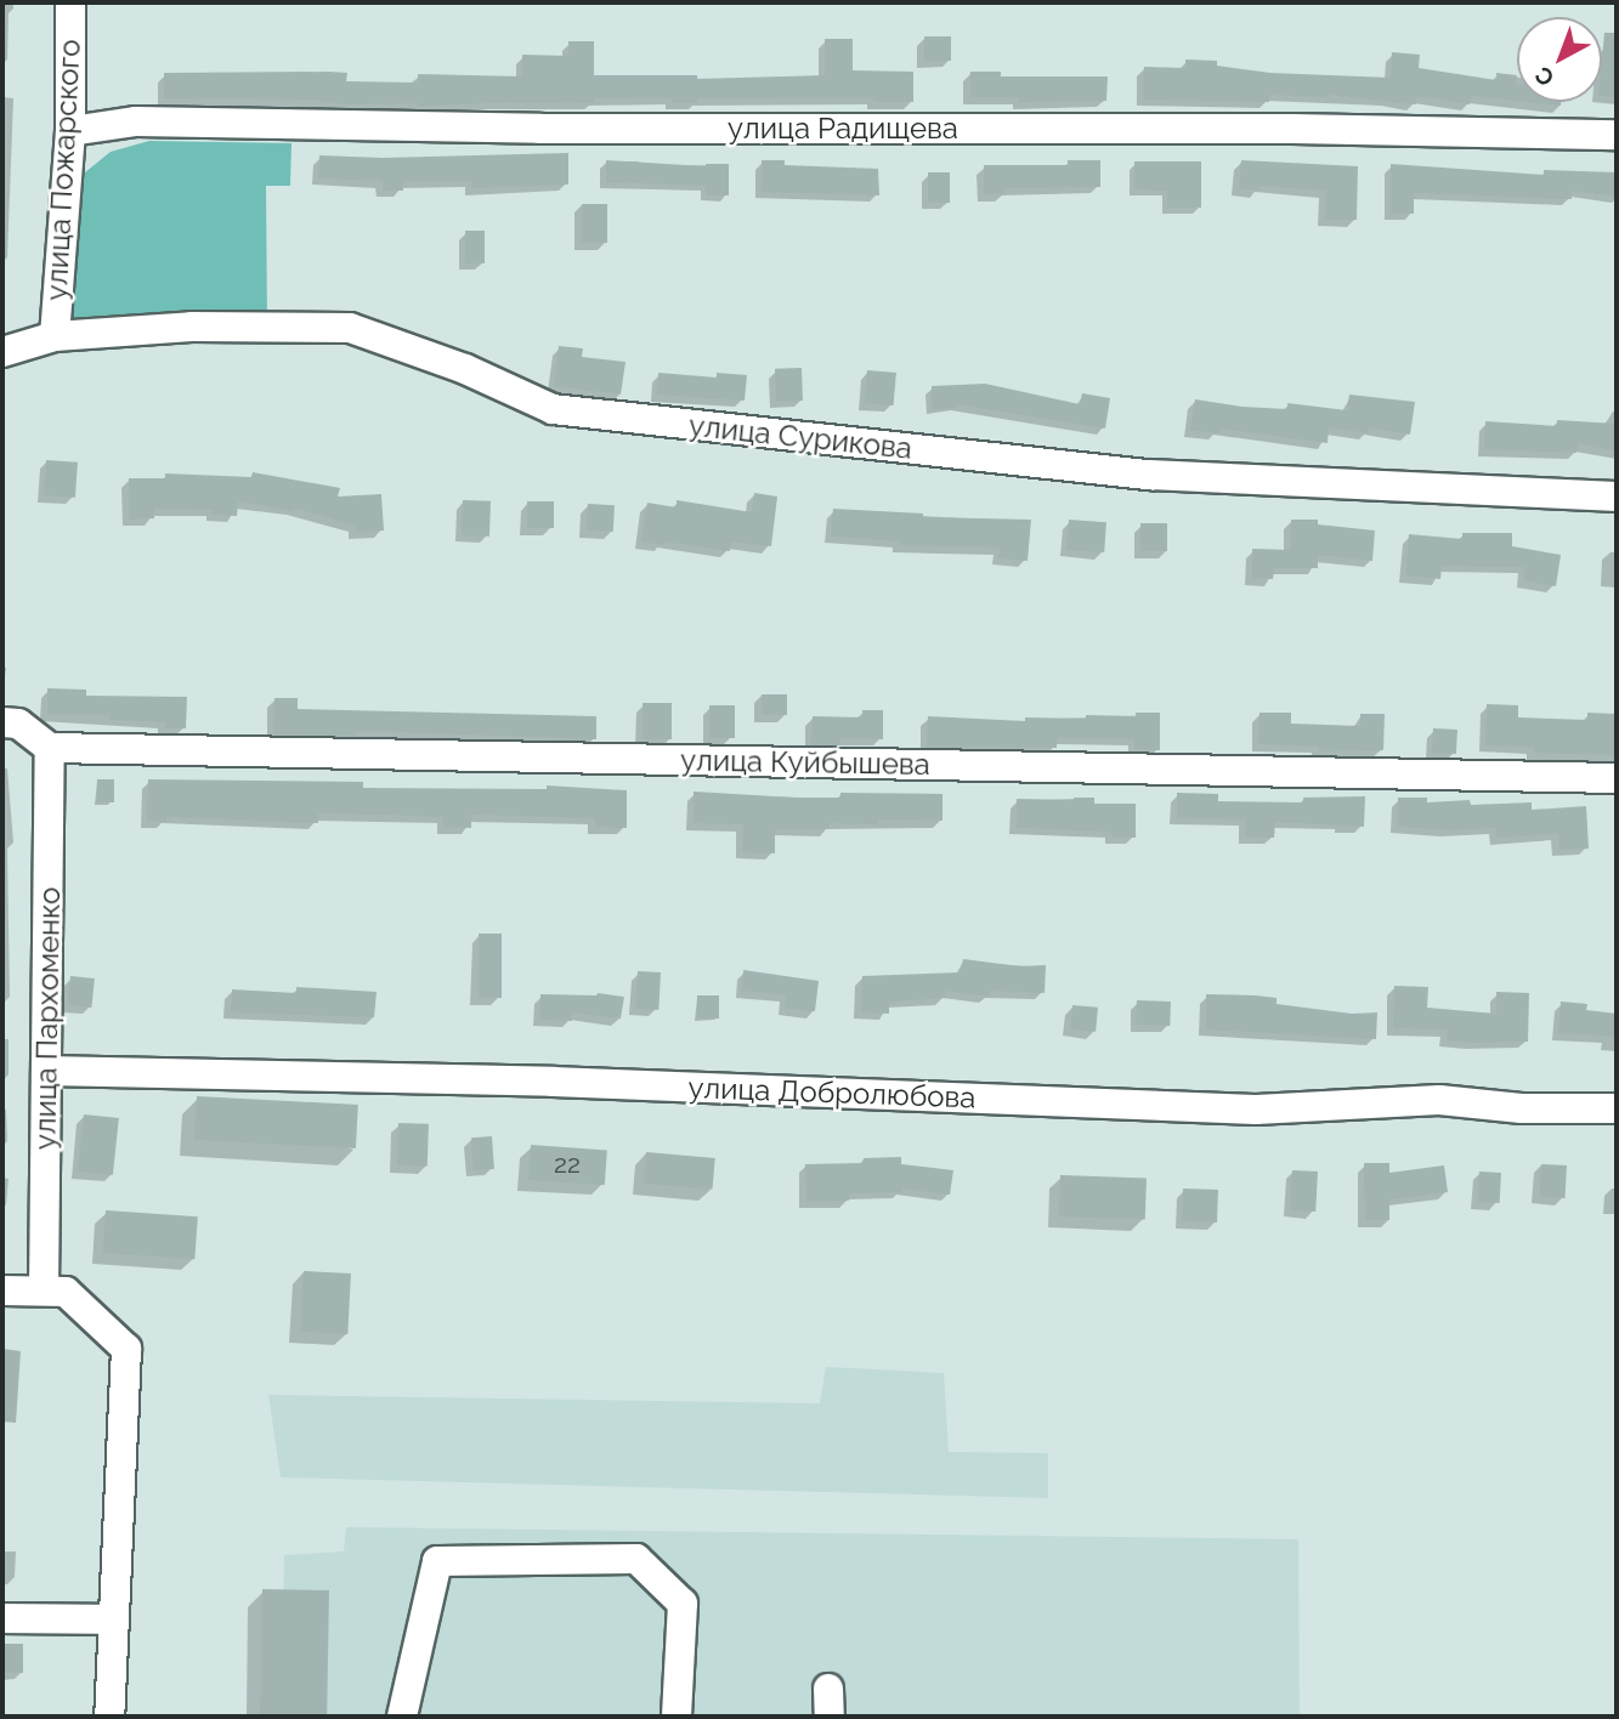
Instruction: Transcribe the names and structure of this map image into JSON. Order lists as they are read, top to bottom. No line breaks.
{"streets":{"street":["улица Радищева","улица Пожарского","улица Сурикова","улица Куйбышева","улица Пархоменко","улица Добролюбова"]},"crossings":[["улица Радищева","улица Пожарского"],["улица Пожарского","улица Сурикова"],["улица Куйбышева","улица Пархоменко"],["улица Пархоменко","улица Добролюбова"]],"house_numbers":["22"],"north":"bottom left"}
